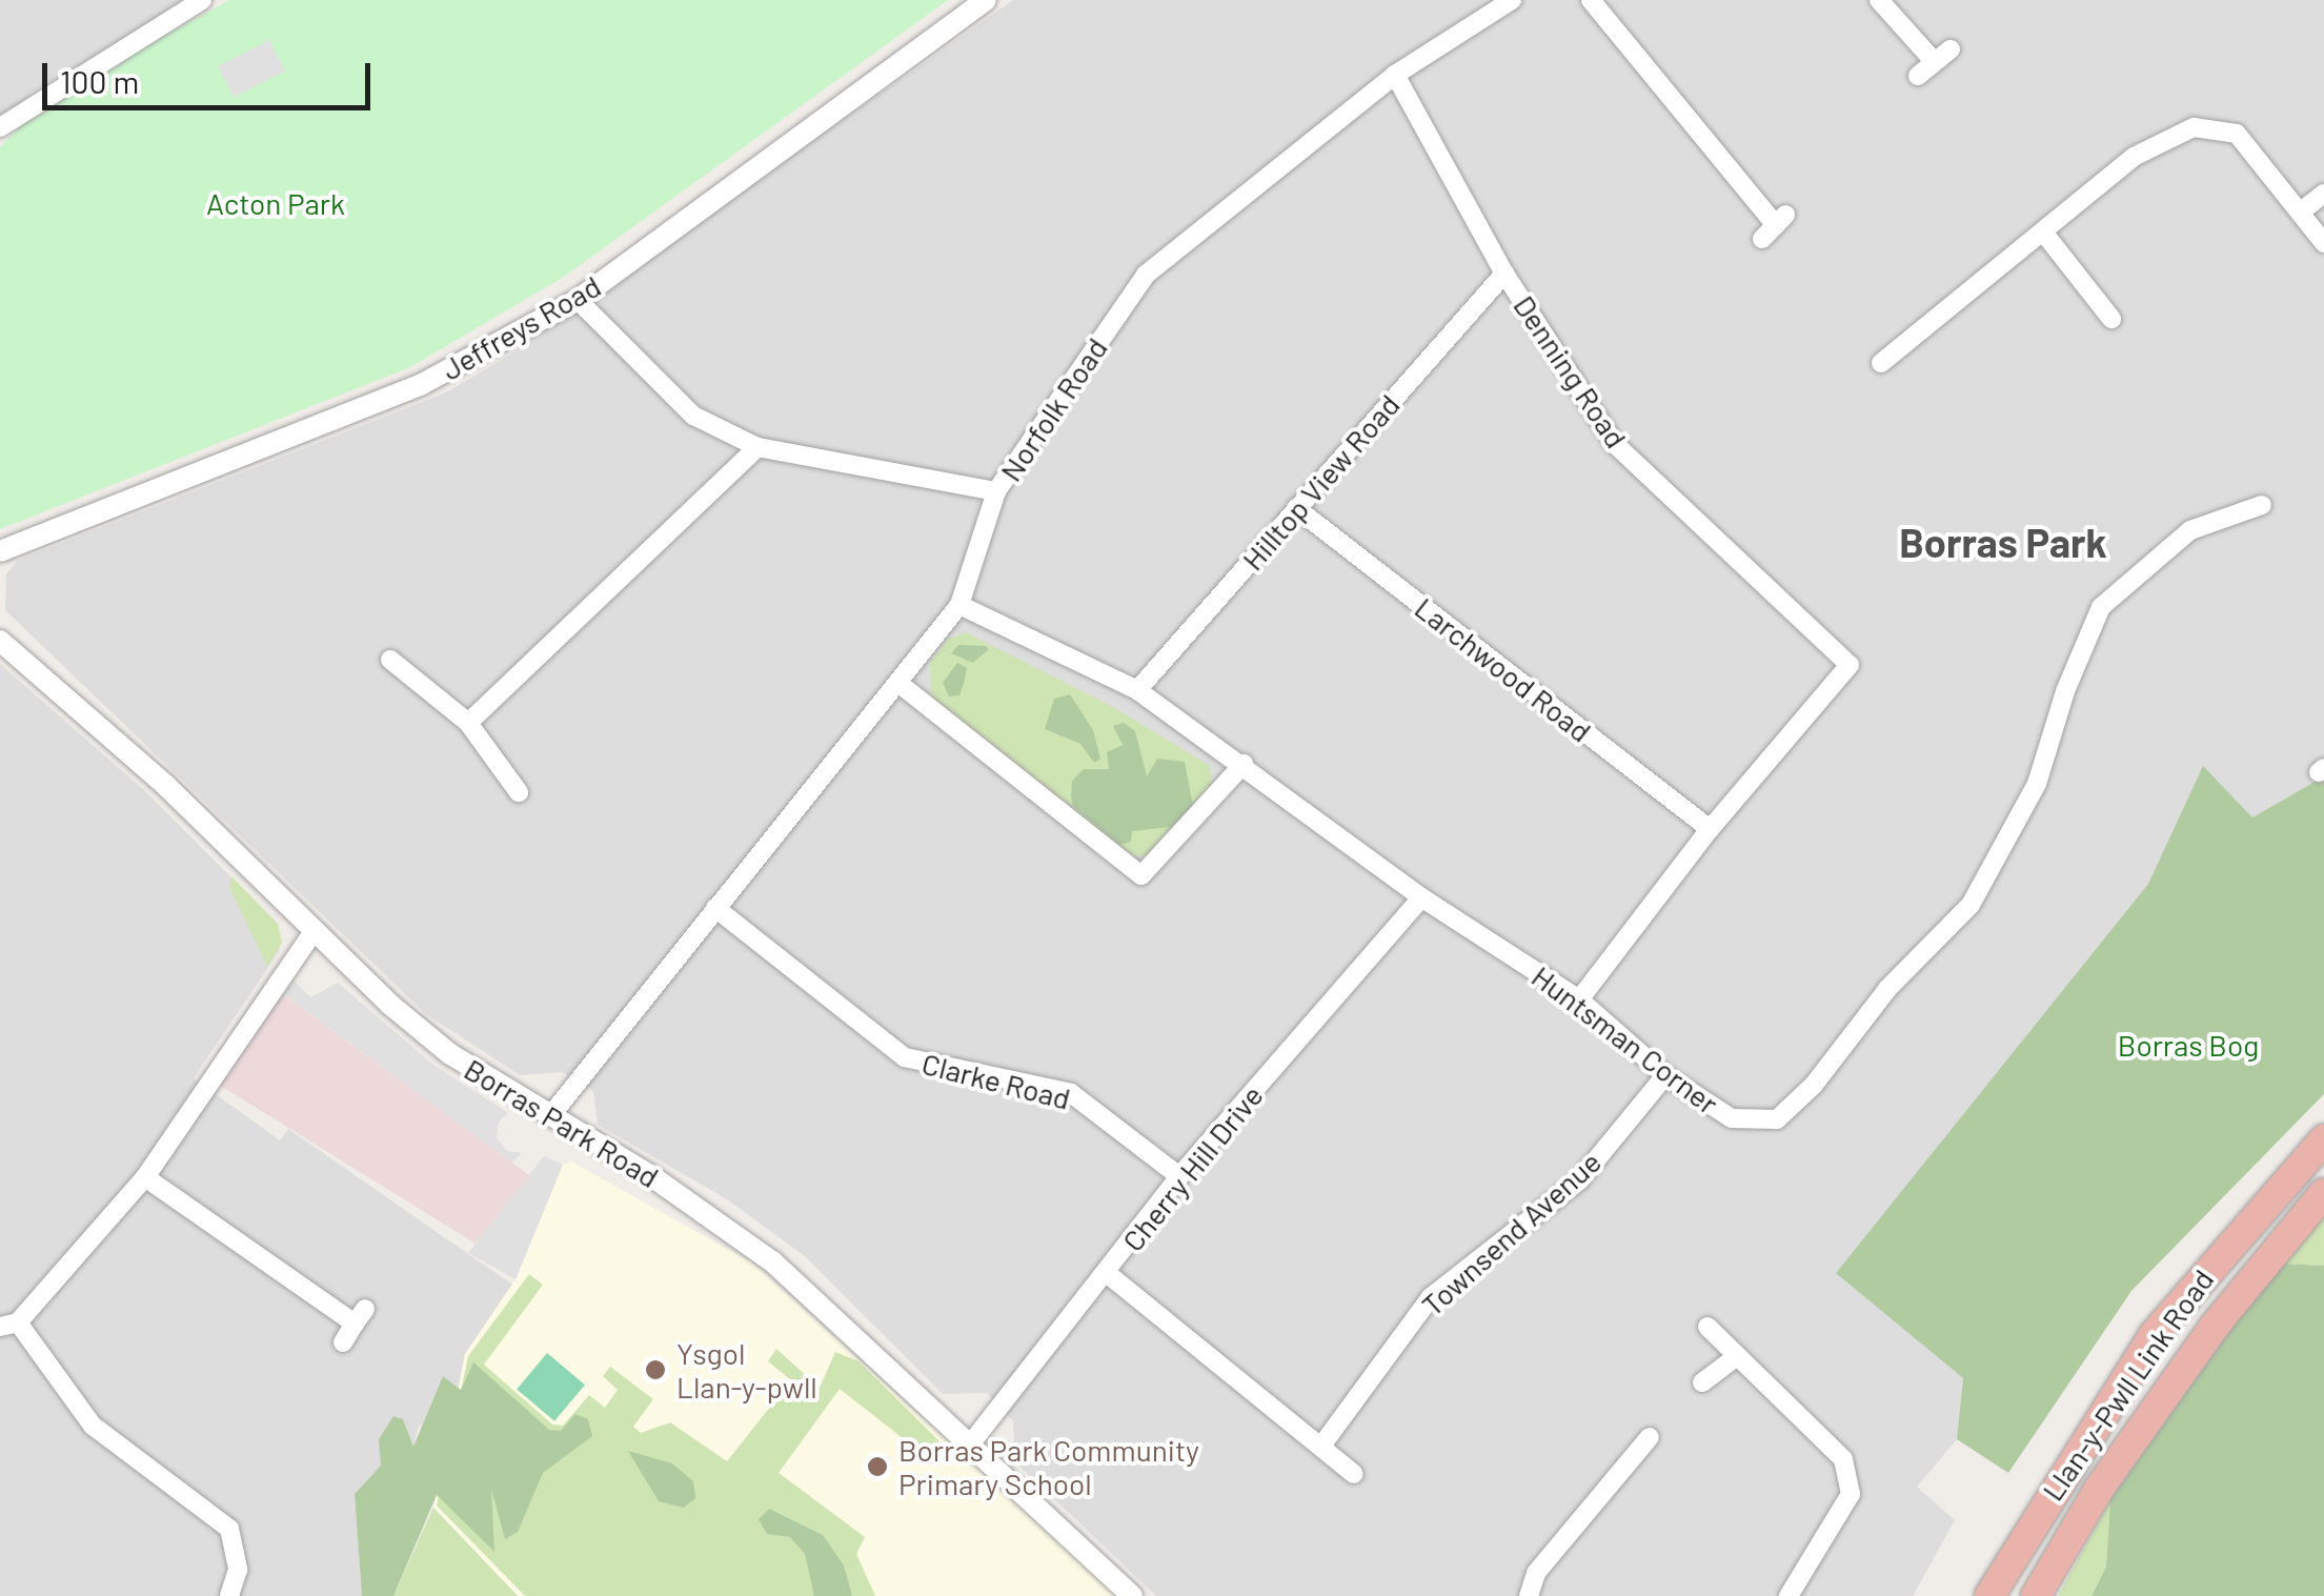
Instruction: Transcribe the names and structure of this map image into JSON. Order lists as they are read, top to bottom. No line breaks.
{"streets":{"highway":["Llan-y-Pwll Link Road"],"street":["Jeffreys Road","Denning Road","Norfolk Road","Hilltop View Road","Larchwood Road","Huntsman Corner","Clarke Road","Borras Park Road","Cherry Hill Drive","Townsend Avenue"]},"crossings":[["Denning Road","Norfolk Road"],["Denning Road","Hilltop View Road"],["Denning Road","Larchwood Road"],["Norfolk Road","Huntsman Corner"],["Norfolk Road","Clarke Road"],["Norfolk Road","Borras Park Road"],["Hilltop View Road","Larchwood Road"],["Hilltop View Road","Huntsman Corner"],["Huntsman Corner","Cherry Hill Drive"],["Huntsman Corner","Townsend Avenue"],["Clarke Road","Cherry Hill Drive"],["Borras Park Road","Cherry Hill Drive"]],"districts":["Borras Park"],"parks":["Acton Park","Borras Bog"],"places":["Ysgol Llan-y-pwll","Borras Park Community Primary School"],"scale_bar":"100 m"}
